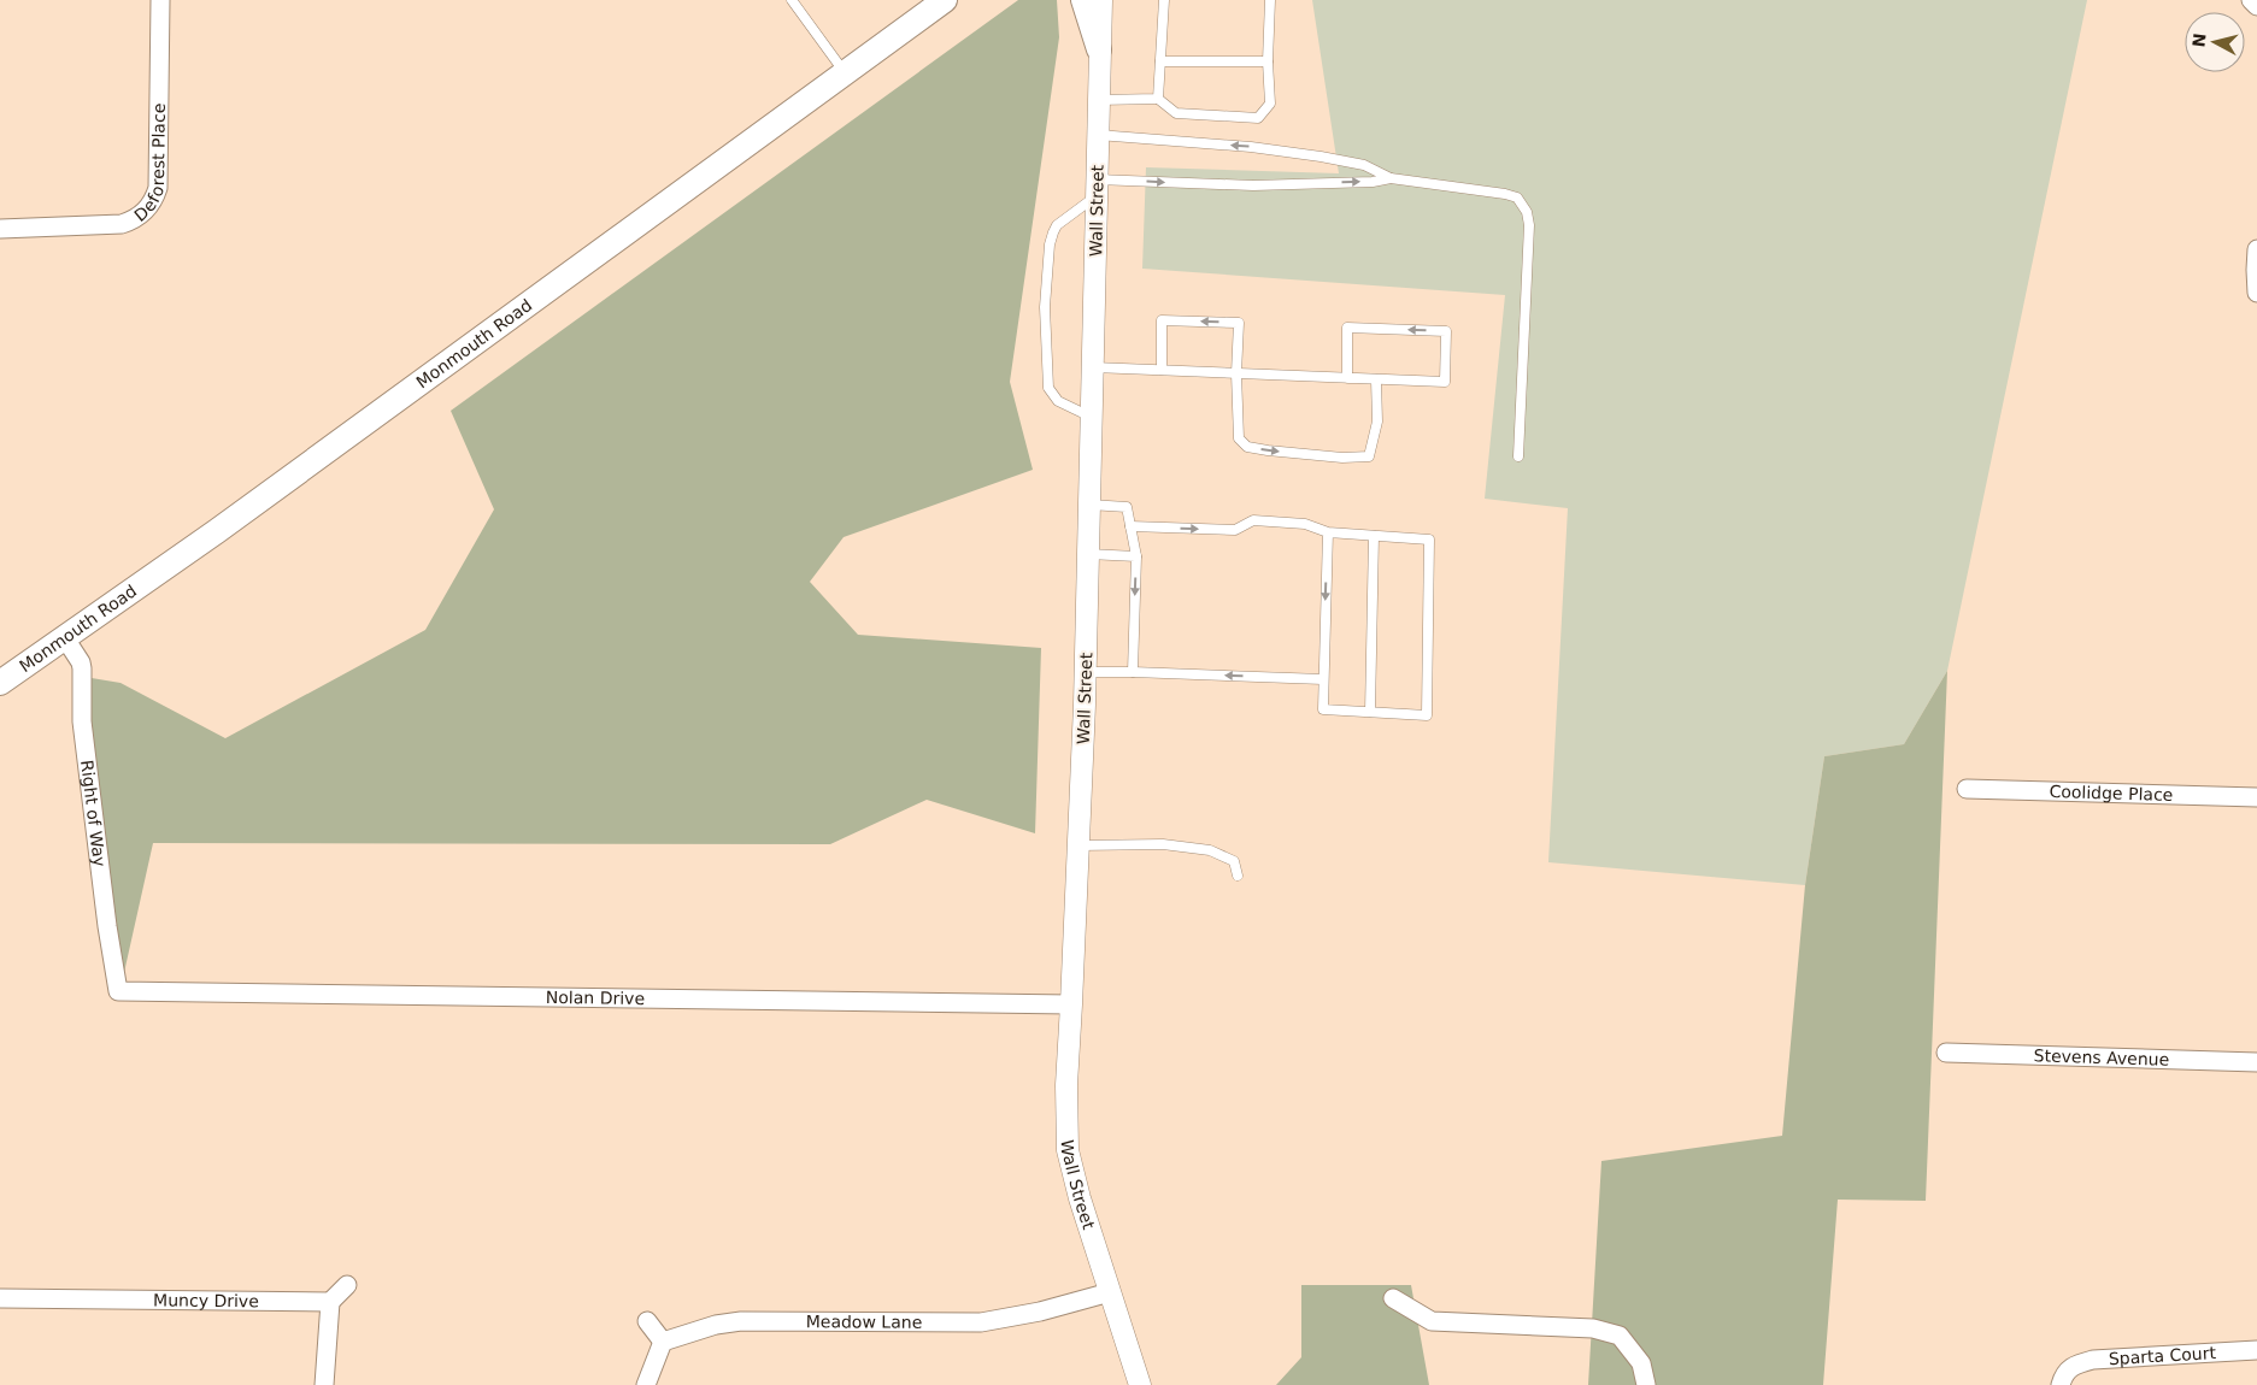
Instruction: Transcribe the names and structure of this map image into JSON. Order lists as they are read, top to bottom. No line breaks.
{"streets":{"main road":["Monmouth Road"],"street":["Deforest Place","Wall Street","Coolidge Place","Right of Way","Nolan Drive","Stevens Avenue","Muncy Drive","Meadow Lane","Sparta Court"]},"crossings":[["Wall Street","Nolan Drive"],["Wall Street","Meadow Lane"],["Monmouth Road","Right of Way"],["Right of Way","Nolan Drive"]],"north":"left"}
